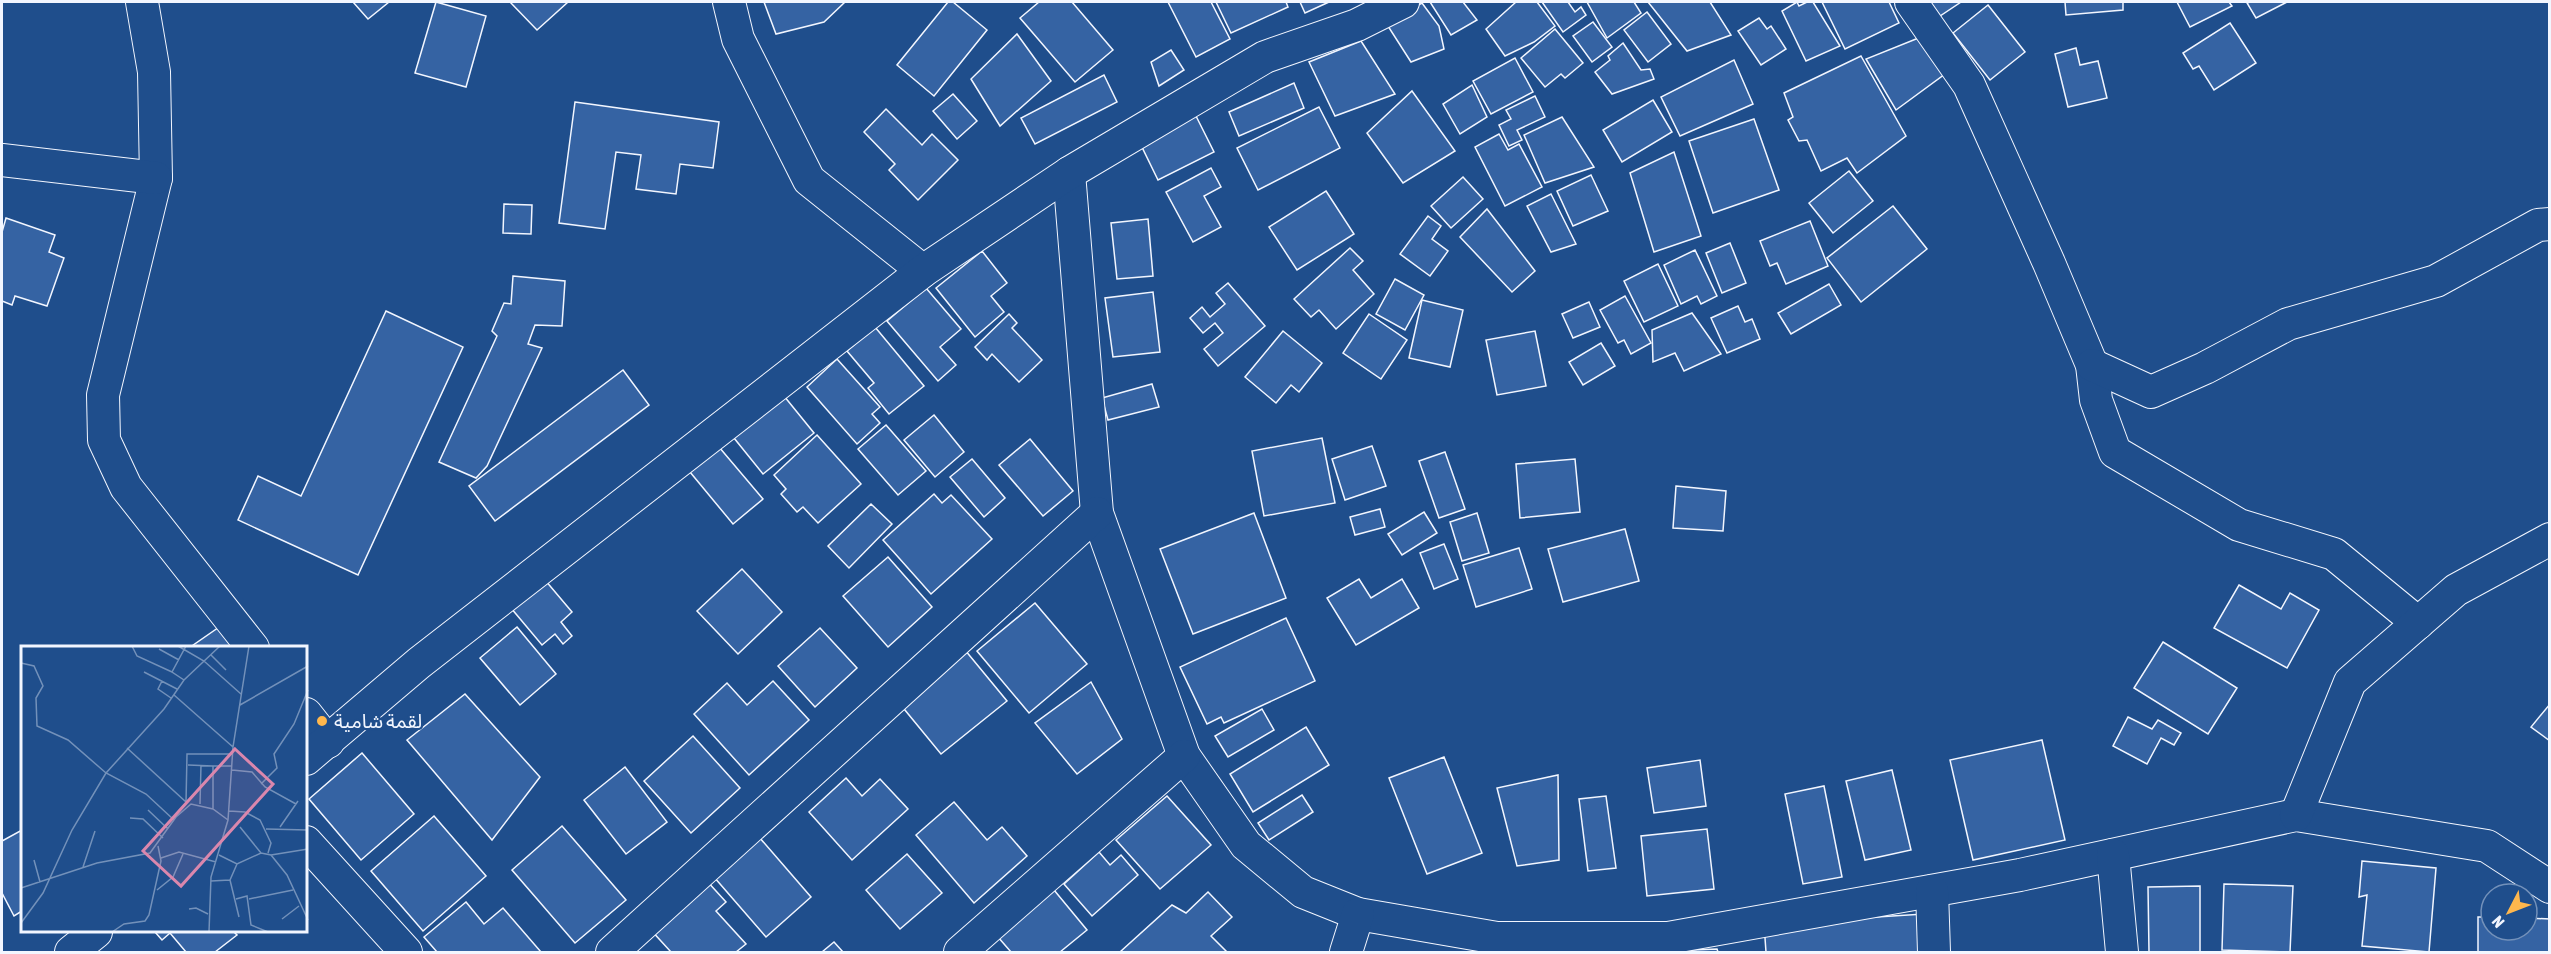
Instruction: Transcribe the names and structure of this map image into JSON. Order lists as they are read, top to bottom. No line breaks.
{"places":["لقمة شامية"],"north":"bottom left"}
